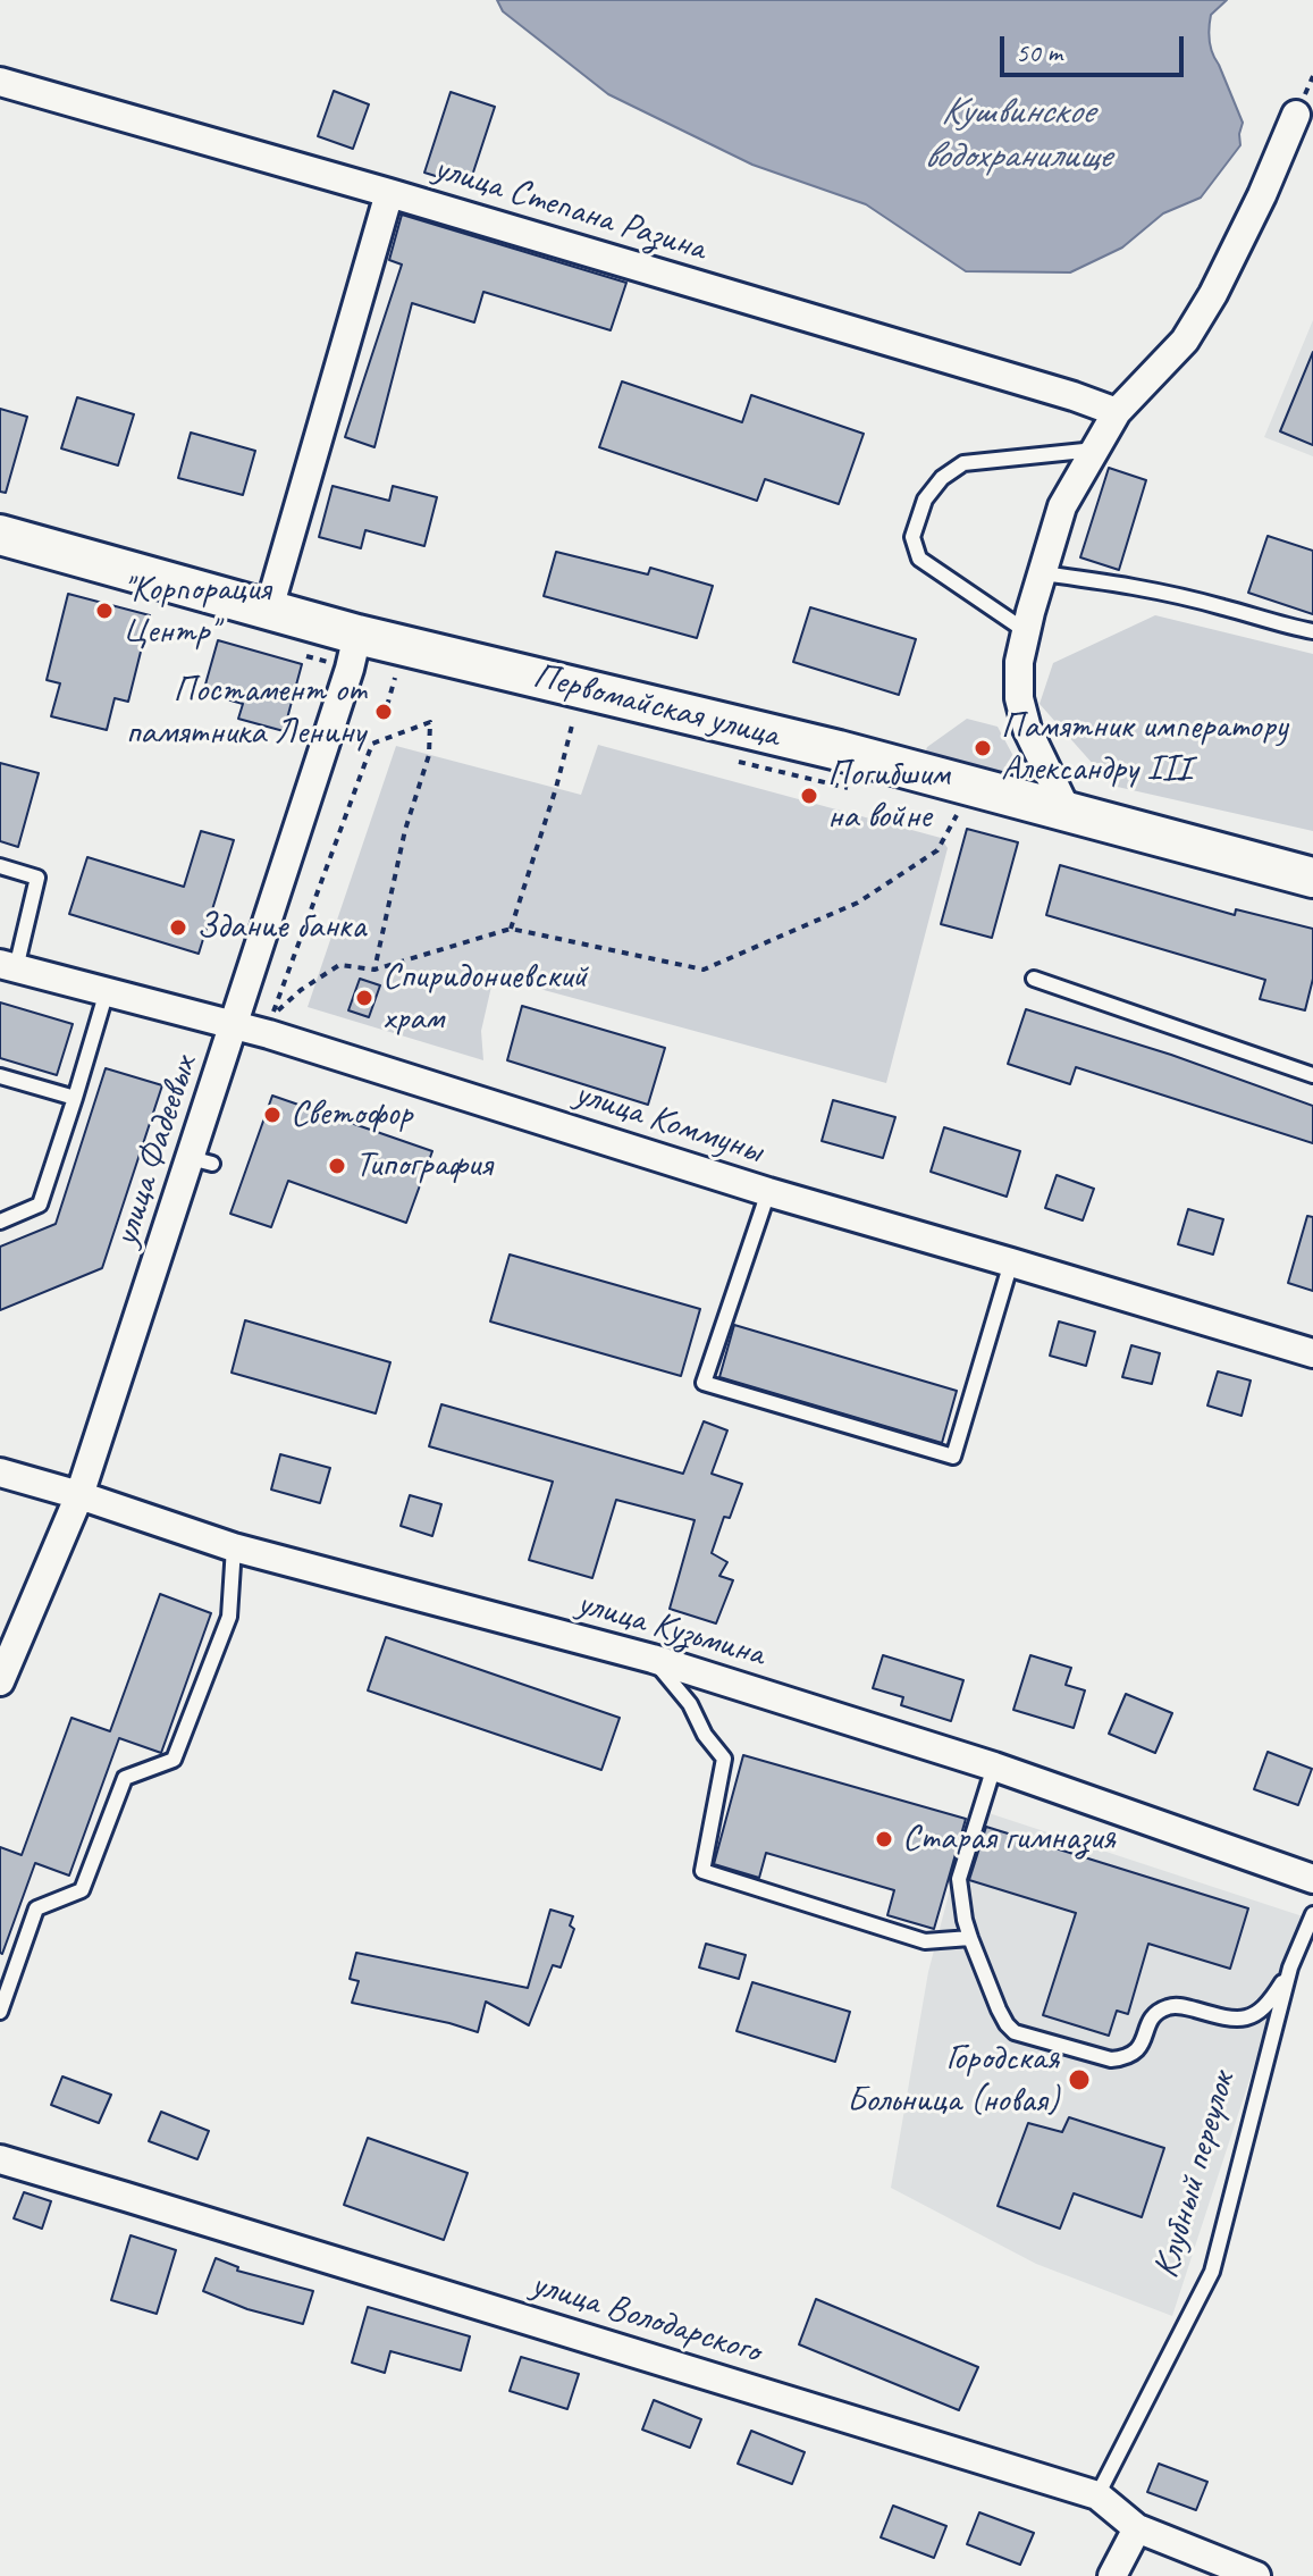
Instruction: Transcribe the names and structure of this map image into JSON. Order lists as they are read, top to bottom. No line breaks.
{"streets":{"main road":["Первомайская улица"],"street":["улица Степана Разина","улица Коммуны","улица Фадеевых","улица Кузьмина","улица Володарского"],"lane":["Клубный переулок"]},"crossings":[["Первомайская улица","улица Фадеевых"],["улица Коммуны","улица Фадеевых"],["улица Фадеевых","улица Кузьмина"],["Клубный переулок","улица Володарского"]],"water":["Кушвинское водохранилище"],"places":["\"Корпорация Центр\"","Постамент от памятника Ленину","Памятник императору Александру III","Погибшим на войне","Здание банка","Спиридониевский храм","Светофор","Типография","Старая гимназия","Городская Больница (новая)"],"scale_bar":"50 m"}
